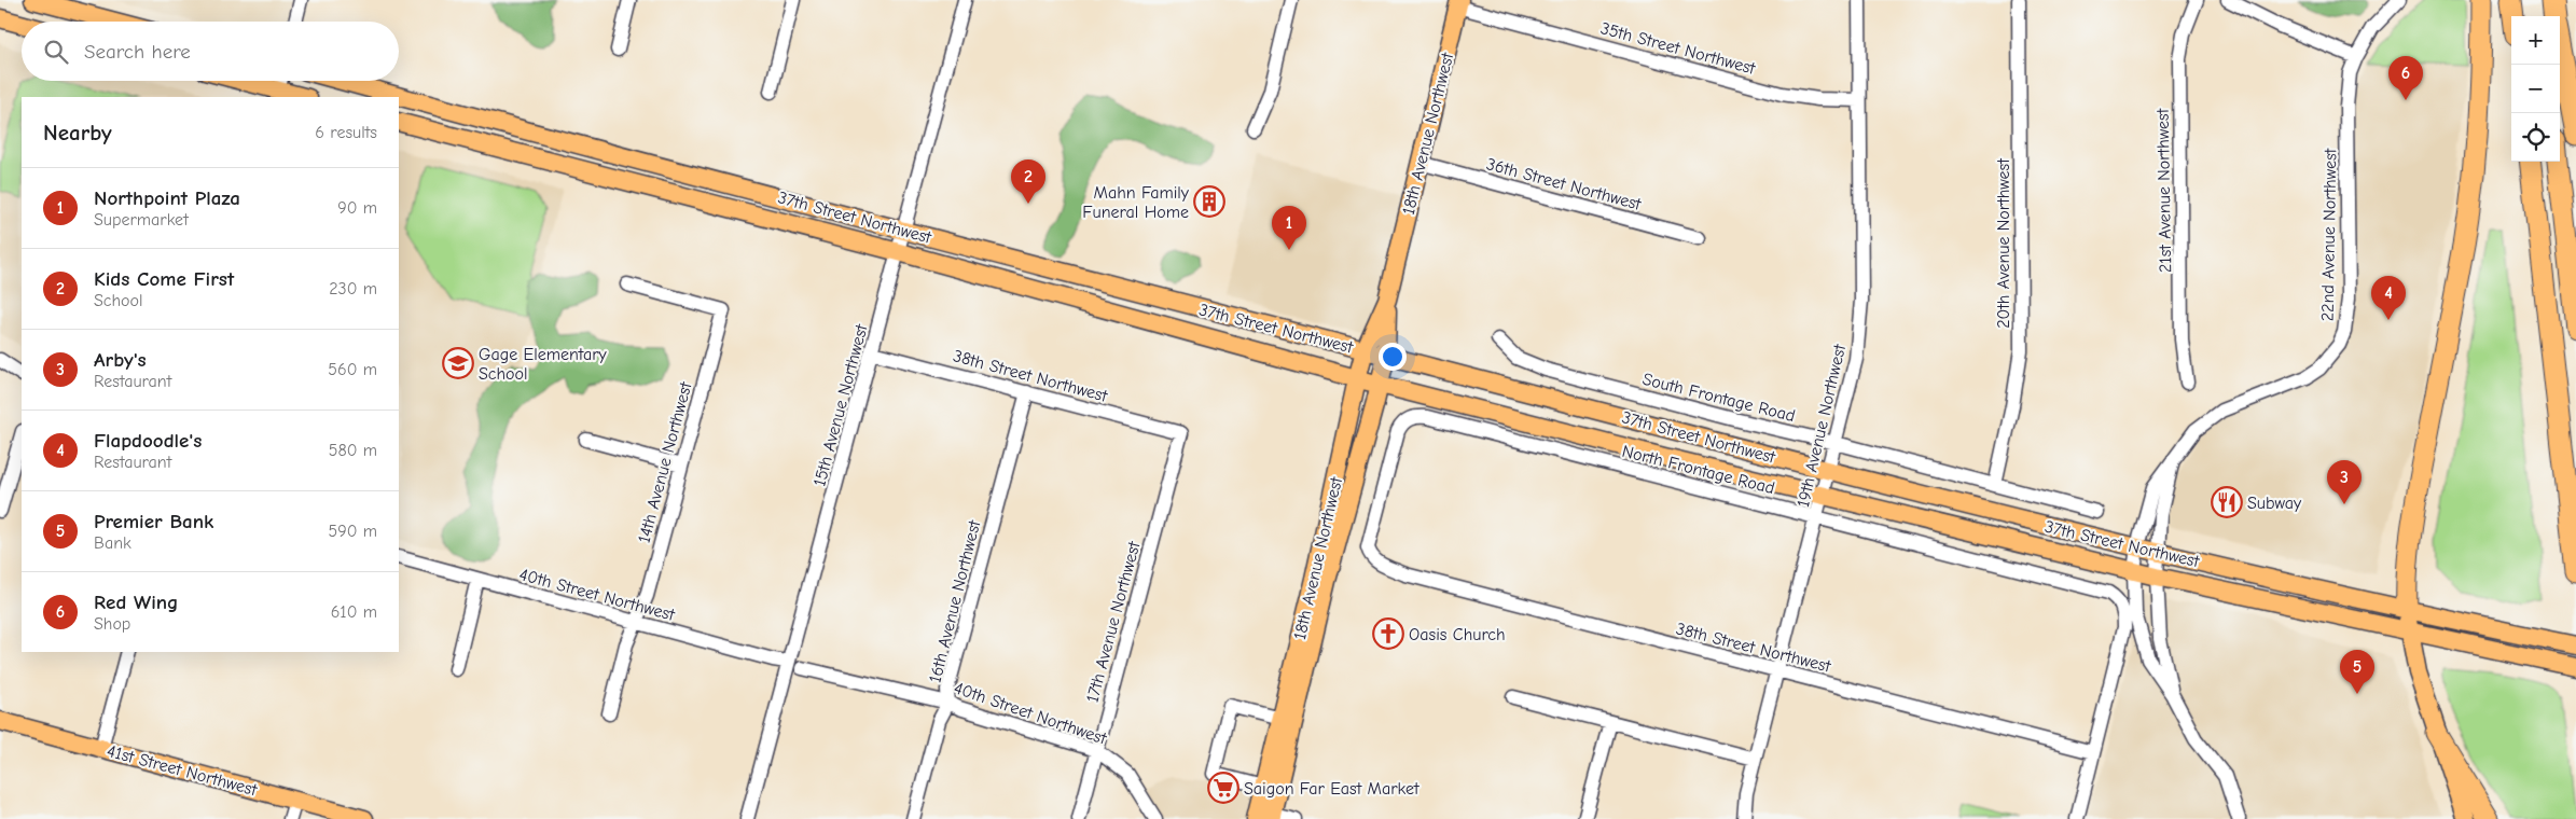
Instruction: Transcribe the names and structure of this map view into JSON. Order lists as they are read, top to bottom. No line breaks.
{"streets":{"main road":["18th Avenue Northwest","37th Street Northwest","41st Street Northwest"],"street":["35th Street Northwest","36th Street Northwest","21st Avenue Northwest","22nd Avenue Northwest","20th Avenue Northwest","38th Street Northwest","South Frontage Road","15th Avenue Northwest","19th Avenue Northwest","14th Avenue Northwest","North Frontage Road","40th Street Northwest","16th Avenue Northwest","17th Avenue Northwest"]},"crossings":[["35th Street Northwest","18th Avenue Northwest"],["35th Street Northwest","19th Avenue Northwest"],["18th Avenue Northwest","36th Street Northwest"],["18th Avenue Northwest","37th Street Northwest"],["37th Street Northwest","15th Avenue Northwest"],["37th Street Northwest","19th Avenue Northwest"],["20th Avenue Northwest","South Frontage Road"],["38th Street Northwest","15th Avenue Northwest"],["38th Street Northwest","19th Avenue Northwest"],["38th Street Northwest","North Frontage Road"],["38th Street Northwest","16th Avenue Northwest"],["38th Street Northwest","17th Avenue Northwest"],["South Frontage Road","19th Avenue Northwest"],["15th Avenue Northwest","40th Street Northwest"],["19th Avenue Northwest","North Frontage Road"],["14th Avenue Northwest","40th Street Northwest"],["40th Street Northwest","16th Avenue Northwest"],["40th Street Northwest","17th Avenue Northwest"]],"places":{"building":["Mahn Family Funeral Home"],"school or university":["Gage Elementary School"],"restaurant":["Subway"],"church":["Oasis Church"],"supermarket":["Saigon Far East Market"]},"page":{"map_buttons":["+","−"],"search":"Search here","pins":["6","2","1","4","3","5"],"heading":["Nearby","6 results"],"list":[{"mark":"1","name":"Northpoint Plaza","note":"Supermarket","value":"90 m"},{"mark":"2","name":"Kids Come First","note":"School","value":"230 m"},{"mark":"3","name":"Arby's","note":"Restaurant","value":"560 m"},{"mark":"4","name":"Flapdoodle's","note":"Restaurant","value":"580 m"},{"mark":"5","name":"Premier Bank","note":"Bank","value":"590 m"},{"mark":"6","name":"Red Wing","note":"Shop","value":"610 m"}]}}
